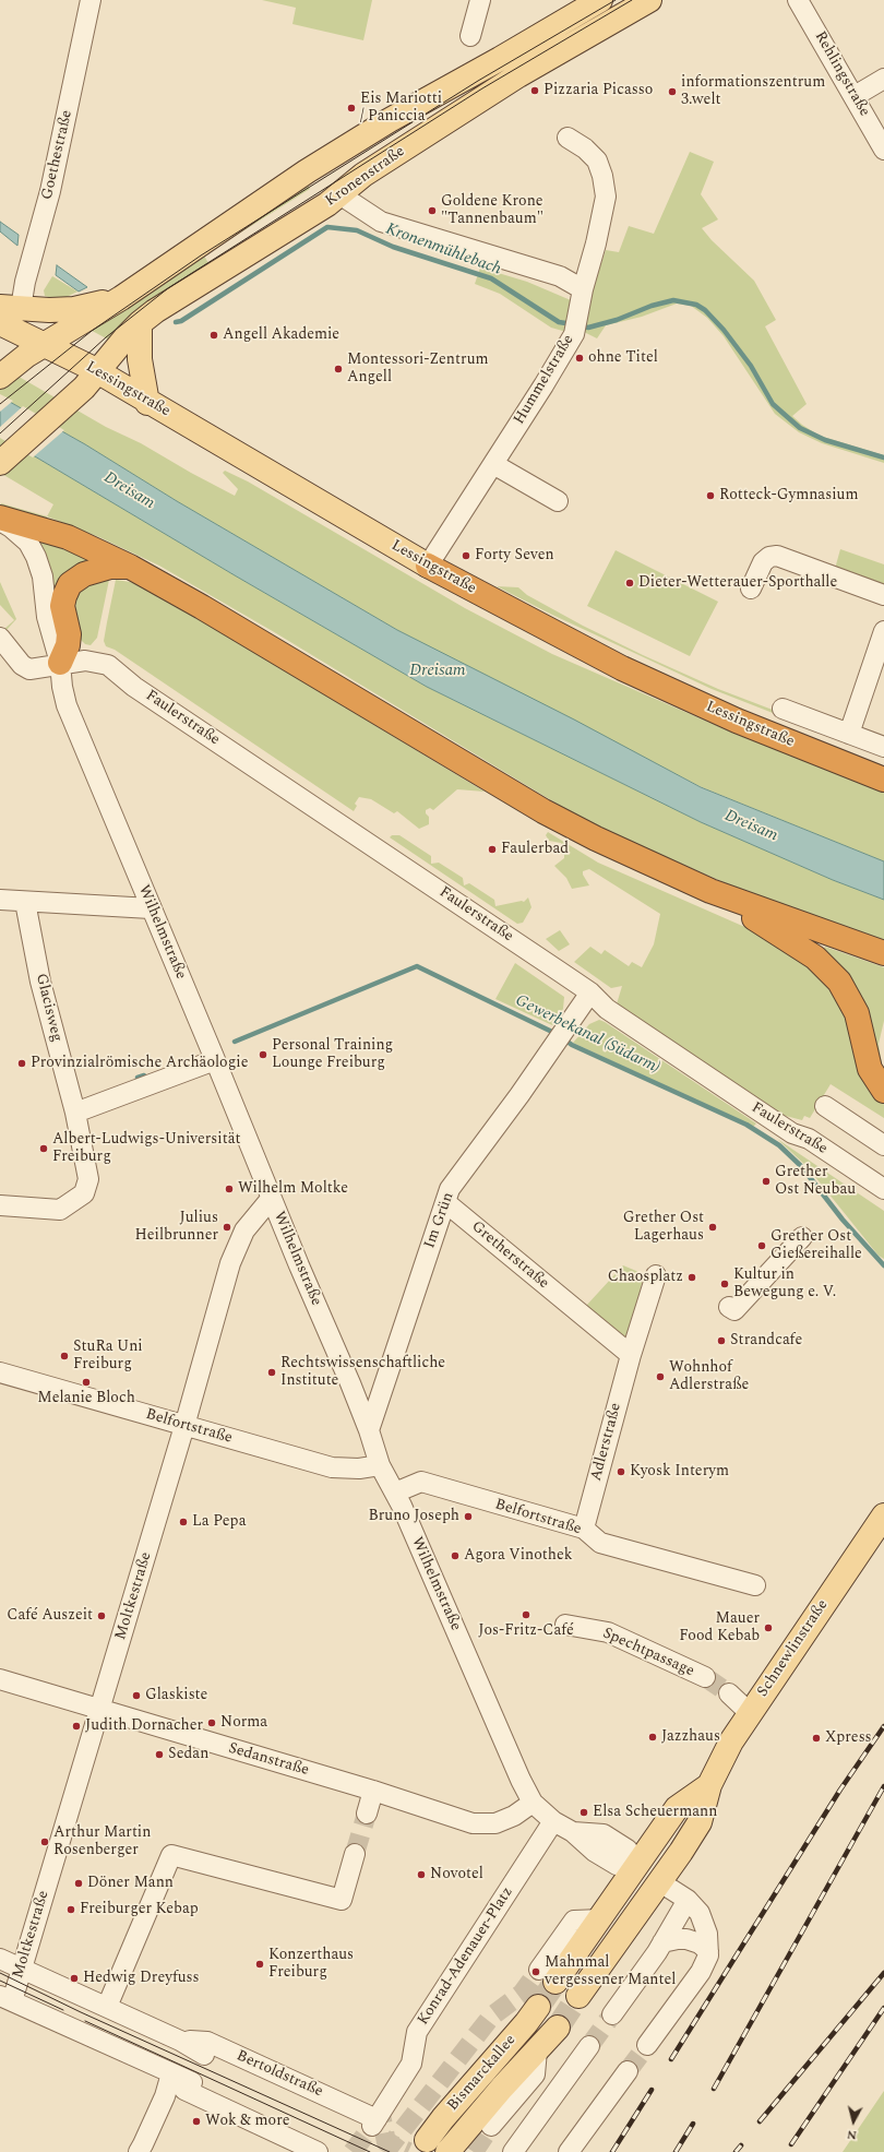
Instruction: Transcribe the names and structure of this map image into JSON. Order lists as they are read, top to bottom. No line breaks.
{"streets":{"highway":["Lessingstraße"],"main road":["Kronenstraße","Schnewlinstraße","Bismarckallee"],"street":["Rehlingstraße","Goethestraße","Hummelstraße","Faulerstraße","Wilhelmstraße","Glacisweg","Im Grün","Gretherstraße","Belfortstraße","Adlerstraße","Moltkestraße","Spechtpassage","Sedanstraße","Konrad-Adenauer-Platz","Bertoldstraße"]},"crossings":[["Kronenstraße","Lessingstraße"],["Hummelstraße","Lessingstraße"],["Faulerstraße","Wilhelmstraße"],["Faulerstraße","Im Grün"],["Wilhelmstraße","Im Grün"],["Wilhelmstraße","Belfortstraße"],["Wilhelmstraße","Moltkestraße"],["Wilhelmstraße","Schnewlinstraße"],["Wilhelmstraße","Sedanstraße"],["Wilhelmstraße","Konrad-Adenauer-Platz"],["Im Grün","Gretherstraße"],["Gretherstraße","Adlerstraße"],["Belfortstraße","Adlerstraße"],["Belfortstraße","Moltkestraße"],["Moltkestraße","Sedanstraße"],["Moltkestraße","Bertoldstraße"],["Konrad-Adenauer-Platz","Bertoldstraße"]],"water":["Kronenmühlebach","Dreisam","Gewerbekanal (Südarm)"],"places":["Pizzaria Picasso","informationszentrum 3.welt","Eis Mariotti / Paniccia","Goldene Krone \"Tannenbaum\"","Angell Akademie","ohne Titel","Montessori-Zentrum Angell","Rotteck-Gymnasium","Forty Seven","Dieter-Wetterauer-Sporthalle","Faulerbad","Personal Training Lounge Freiburg","Provinzialrömische Archäologie","Albert-Ludwigs-Universität Freiburg","Grether Ost Neubau","Wilhelm Moltke","Julius Heilbrunner","Grether Ost Lagerhaus","Grether Ost Gießereihalle","Chaosplatz","Kultur in Bewegung e. V.","Strandcafe","StuRa Uni Freiburg","Rechtswissenschaftliche Institute","Wohnhof Adlerstraße","Melanie Bloch","Kyosk Interym","Bruno Joseph","La Pepa","Agora Vinothek","Jos-Fritz-Café","Café Auszeit","Mauer Food Kebab","Glaskiste","Norma","Judith Dornacher","Jazzhaus","Xpress","Sedan","Elsa Scheuermann","Arthur Martin Rosenberger","Novotel","Döner Mann","Freiburger Kebap","Konzerthaus Freiburg","Mahnmal vergessener Mantel","Hedwig Dreyfuss","Wok & more"],"north":"bottom"}
